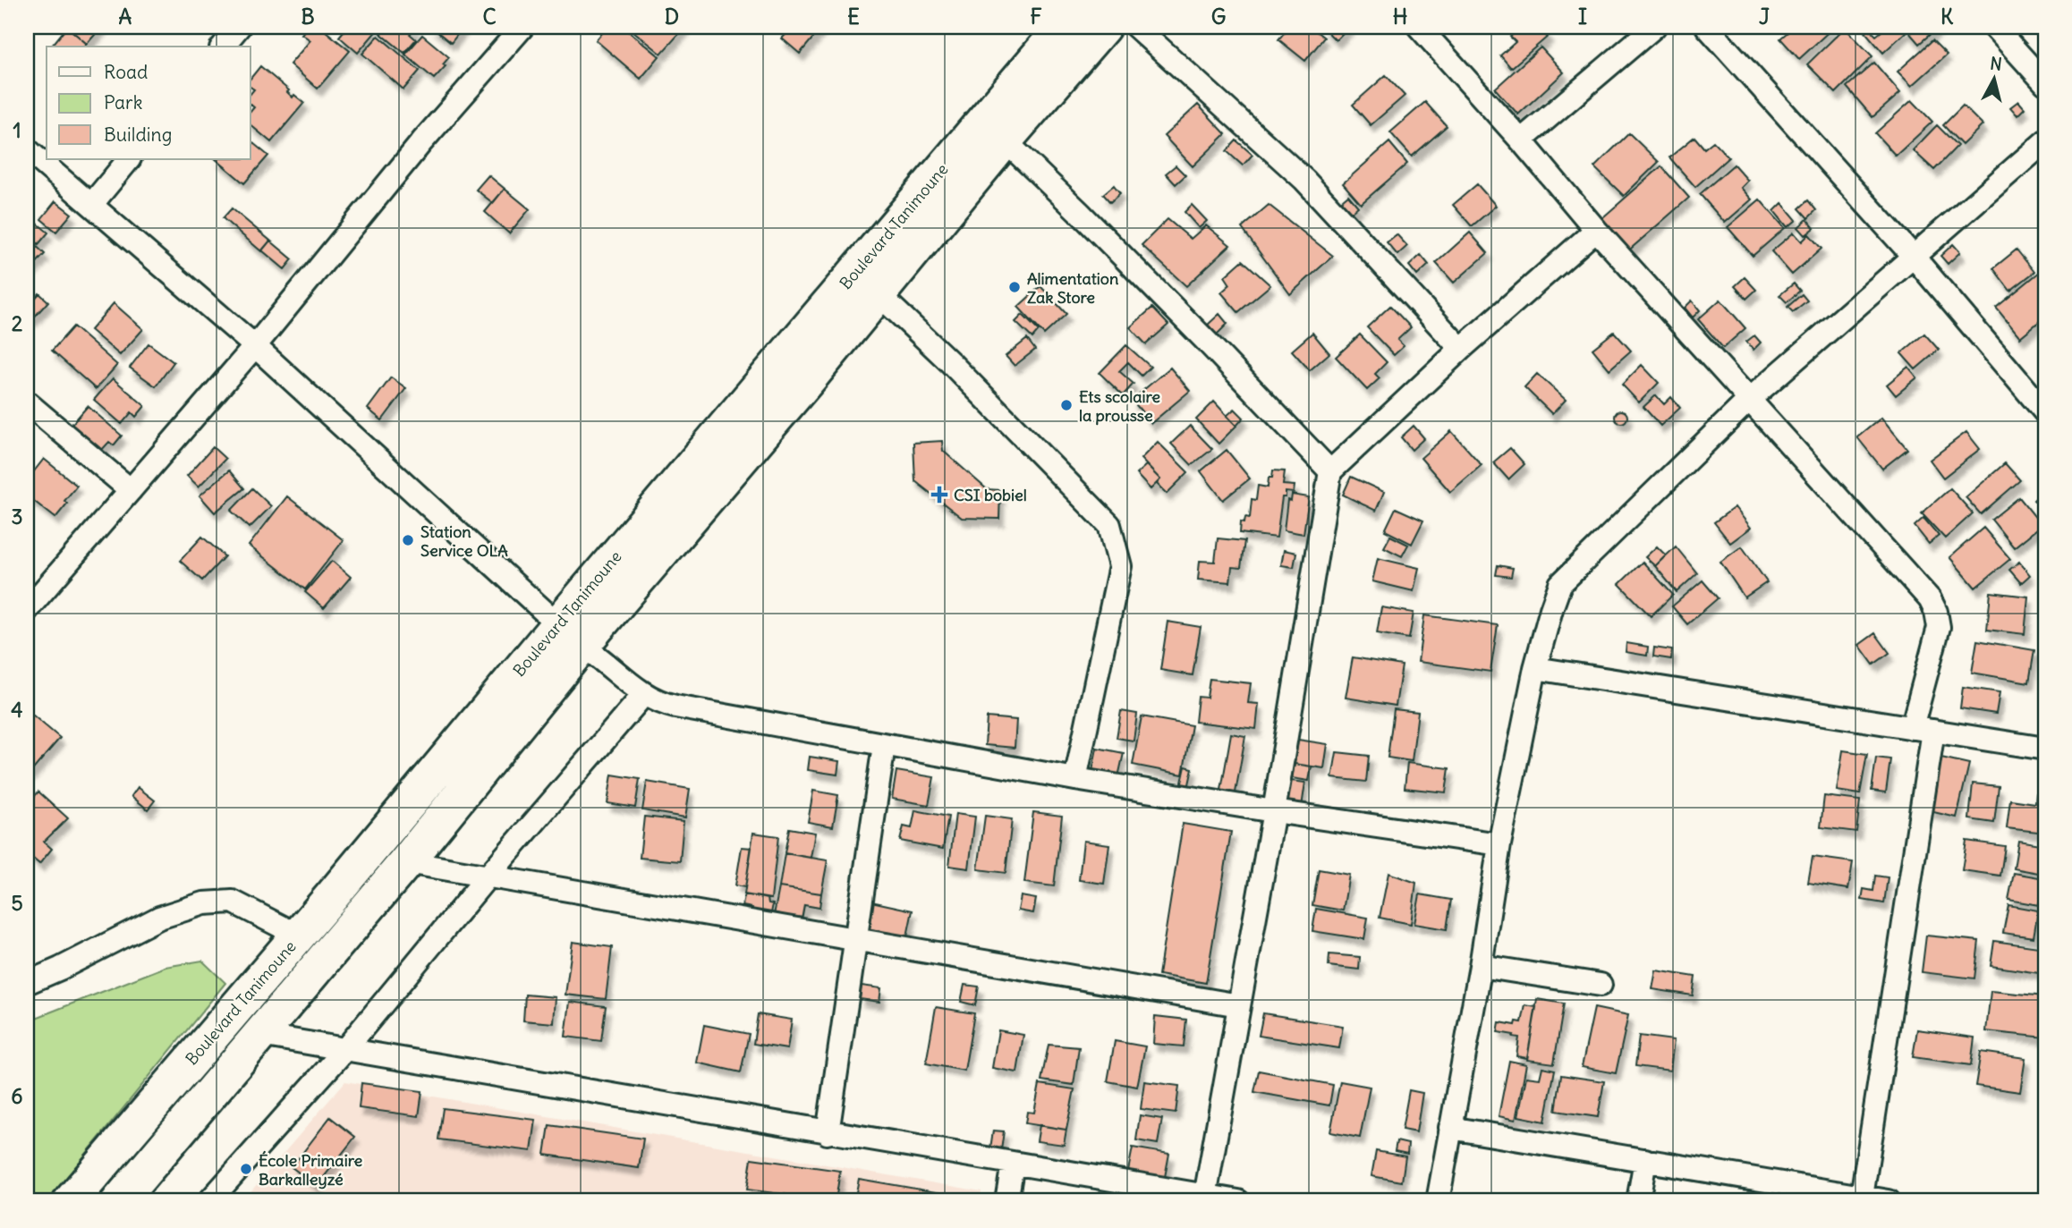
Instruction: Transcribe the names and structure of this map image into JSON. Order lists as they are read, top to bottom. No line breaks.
{"streets":{"main road":["Boulevard Tanimoune"]},"places":{"other":["Alimentation Zak Store","Ets scolaire la prousse","Station Service OLA","École Primaire Barkalleyzé"],"health":["CSI bobiel"]},"legend":["Road","Park","Building"],"north":"top","grid":{"columns":["A","B","C","D","E","F","G","H","I","J","K"],"rows":["1","2","3","4","5","6"]}}
